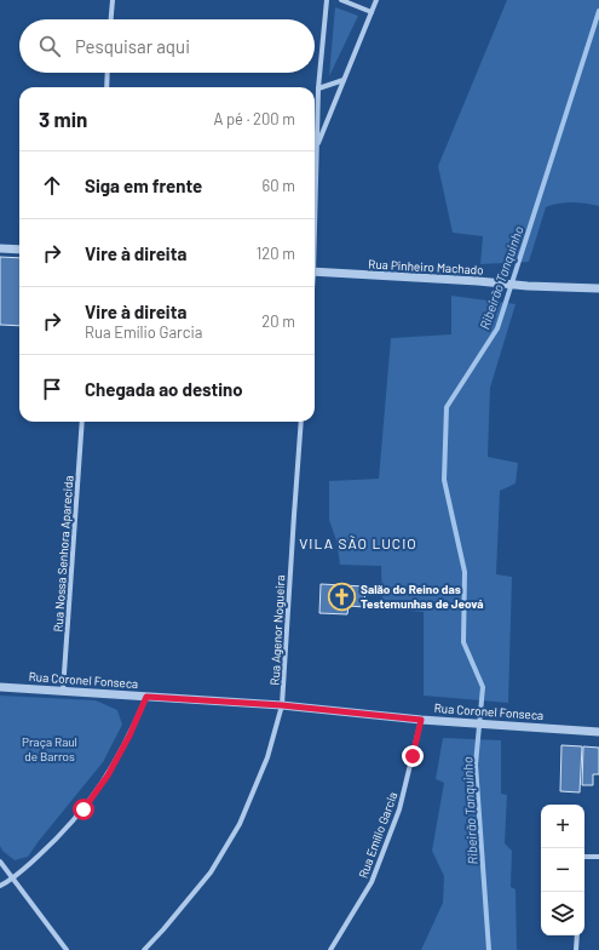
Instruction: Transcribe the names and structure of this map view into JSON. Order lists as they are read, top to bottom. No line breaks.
{"streets":{"street":["Rua Pinheiro Machado","Rua Nossa Senhora Aparecida","Rua Agenor Nogueira","Rua Coronel Fonseca","Rua Emílio Garcia"]},"crossings":[["Rua Nossa Senhora Aparecida","Rua Coronel Fonseca"],["Rua Agenor Nogueira","Rua Coronel Fonseca"],["Rua Coronel Fonseca","Rua Emílio Garcia"]],"districts":["VILA SÃO LUCIO"],"water":["Ribeirão Tanquinho"],"parks":["Praça Raul de Barros"],"places":{"church":["Salão do Reino das Testemunhas de Jeová"]},"page":{"search":"Pesquisar aqui","heading":["3 min","A pé · 200 m"],"list":[["Siga em frente","60 m"],["Vire à direita","120 m"],["Vire à direita","Rua Emílio Garcia","20 m"],"Chegada ao destino"],"map_buttons":["+","−"]}}
